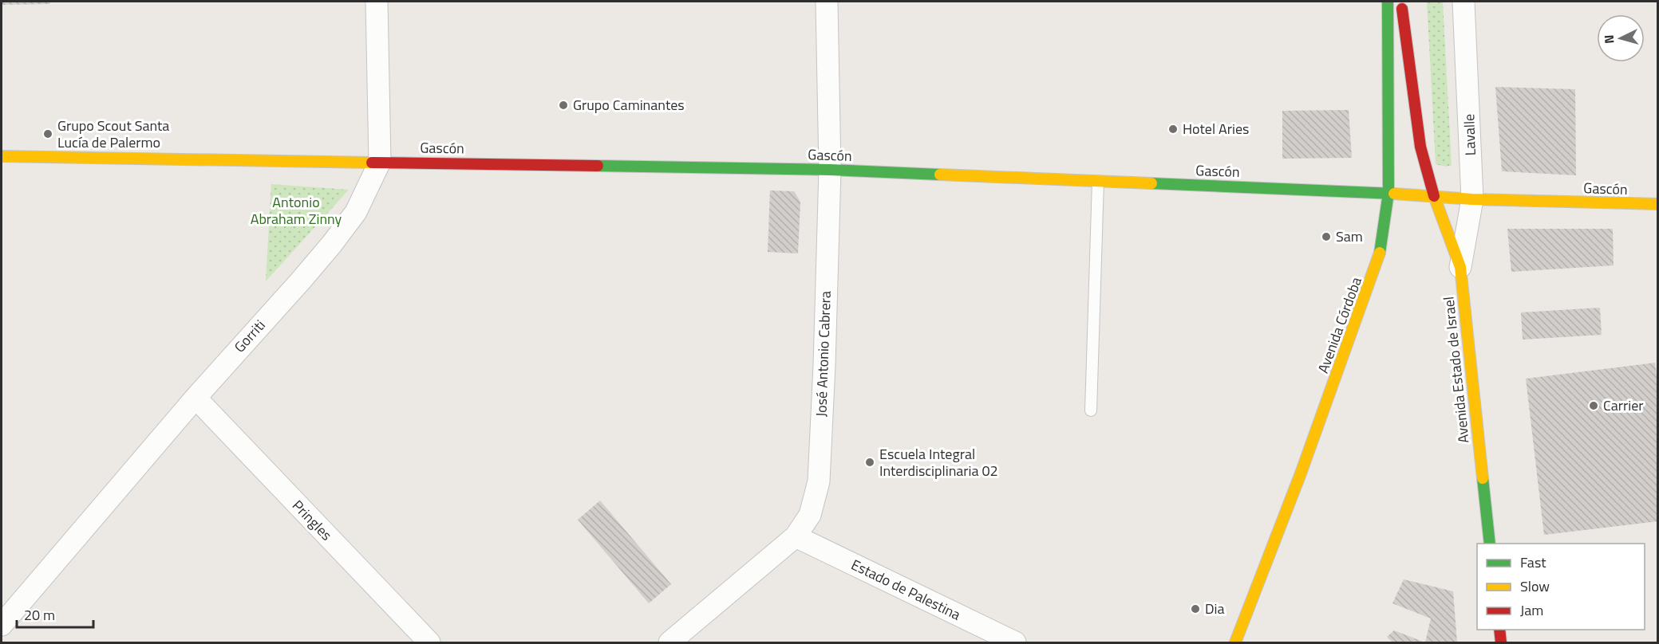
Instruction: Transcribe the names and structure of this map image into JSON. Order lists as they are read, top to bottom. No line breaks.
{"streets":{"street":["Lavalle","Gascón","Avenida Córdoba","Gorriti","José Antonio Cabrera","Avenida Estado de Israel","Pringles","Estado de Palestina"]},"crossings":[["Lavalle","Gascón"],["Lavalle","Avenida Estado de Israel"],["Gascón","Avenida Córdoba"],["Gascón","Gorriti"],["Gascón","José Antonio Cabrera"],["Gascón","Avenida Estado de Israel"],["Gorriti","Pringles"],["José Antonio Cabrera","Estado de Palestina"]],"parks":["Antonio Abraham Zinny"],"places":["Grupo Caminantes","Hotel Aries","Grupo Scout Santa Lucía de Palermo","Sam","Carrier","Escuela Integral Interdisciplinaria 02","Dia"],"legend":["Fast","Slow","Jam"],"scale_bar":"20 m","north":"left"}
